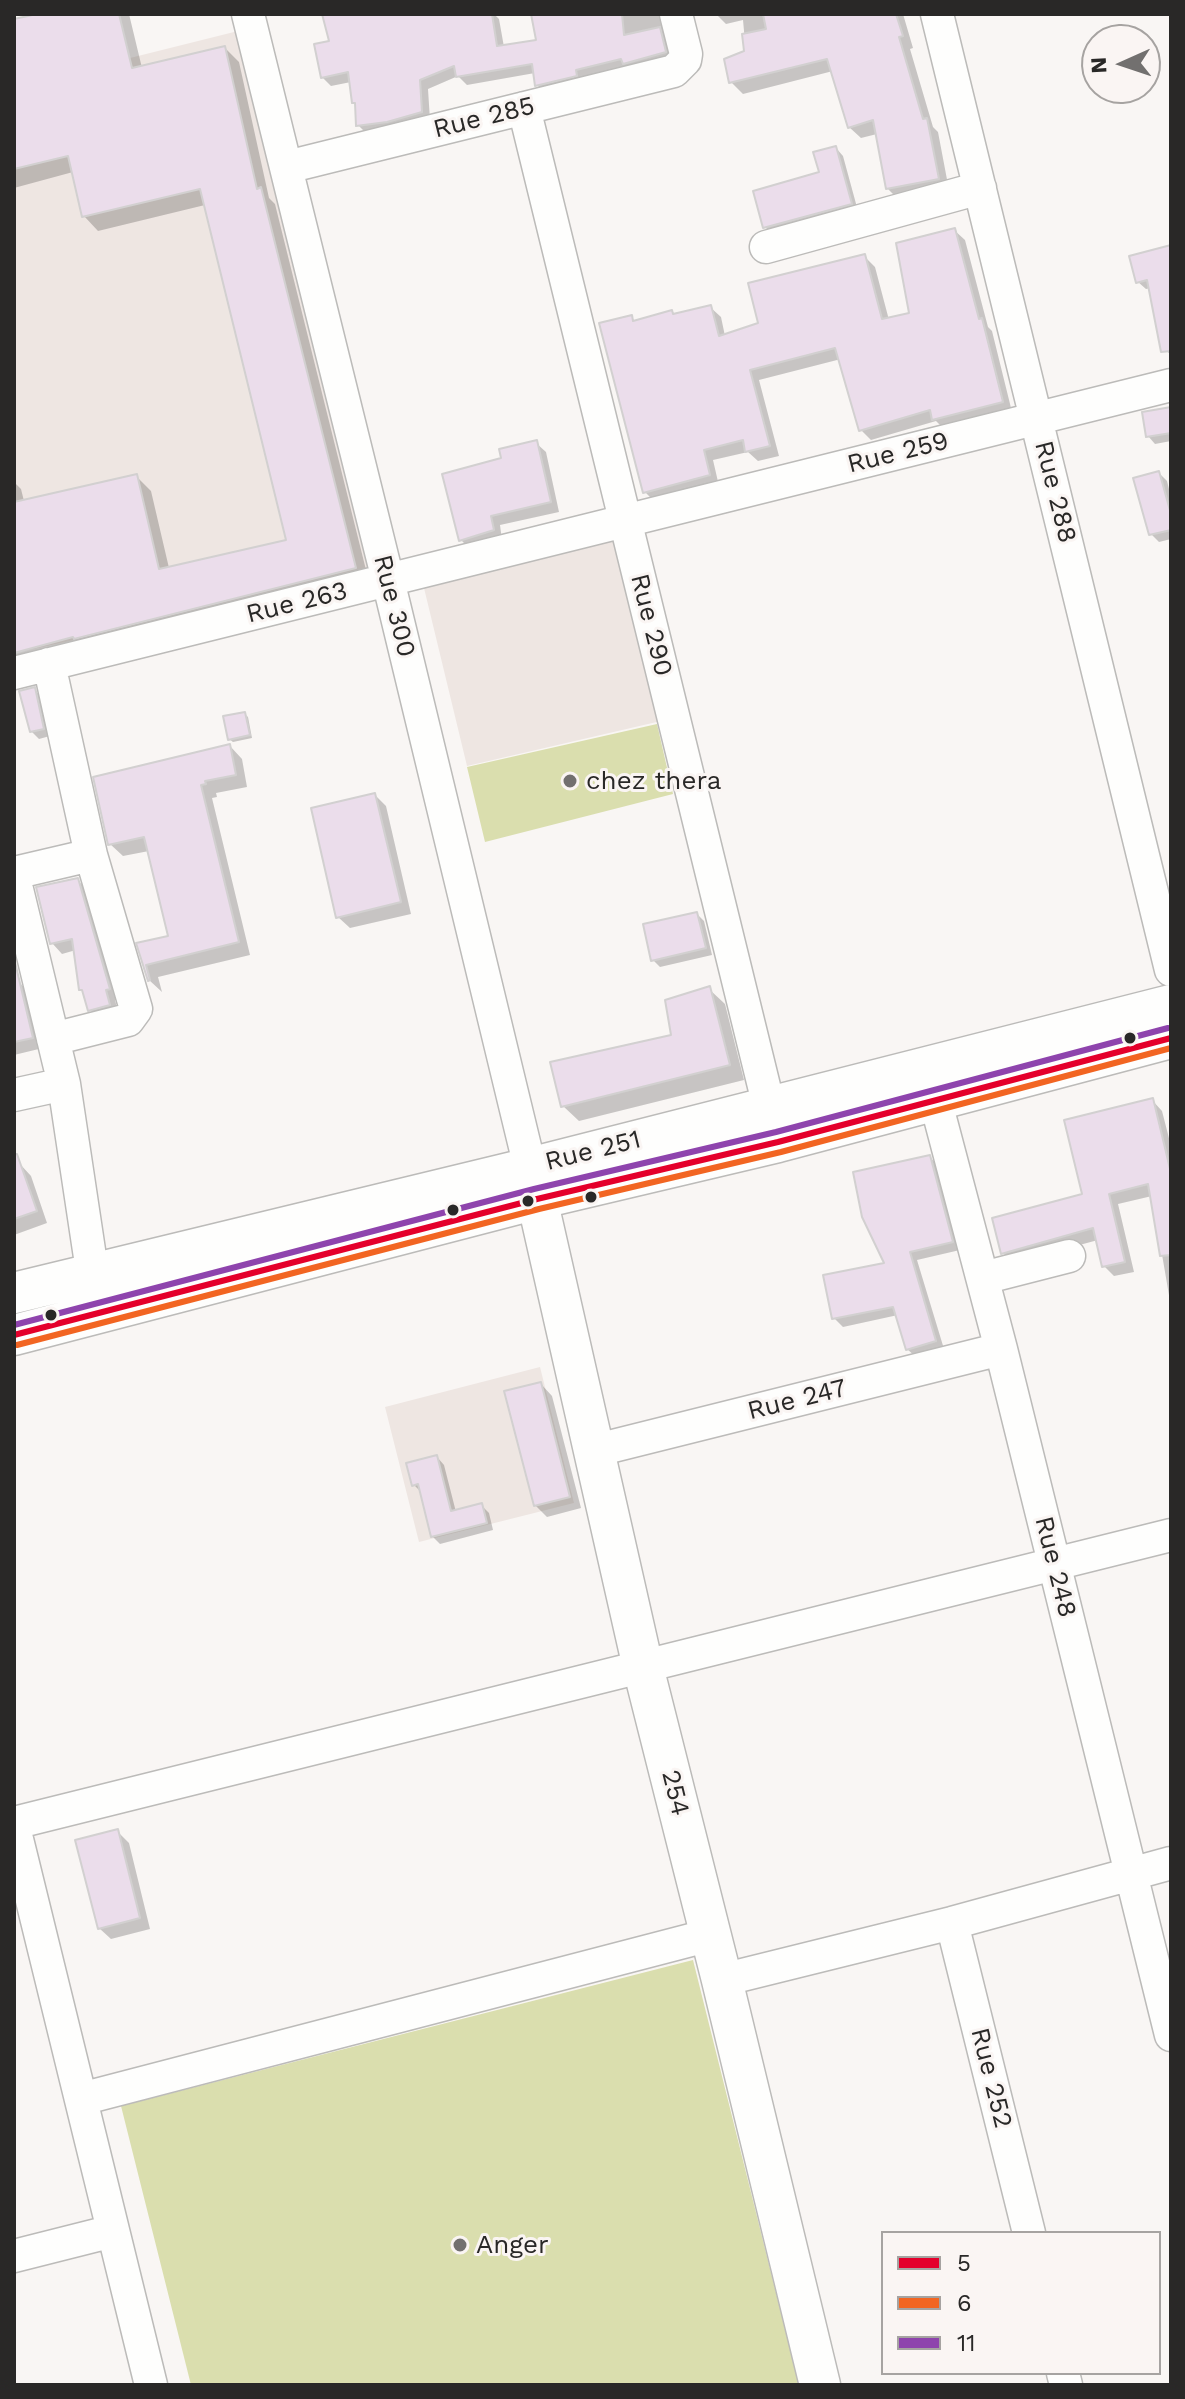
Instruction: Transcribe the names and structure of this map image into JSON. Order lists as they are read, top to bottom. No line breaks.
{"streets":{"main road":["Rue 251","254"],"street":["Rue 285","Rue 259","Rue 288","Rue 263","Rue 300","Rue 290","Rue 247","Rue 248","Rue 252"]},"crossings":[["Rue 285","Rue 300"],["Rue 285","Rue 290"],["Rue 259","Rue 288"],["Rue 259","Rue 263"],["Rue 259","Rue 290"],["Rue 263","Rue 300"],["Rue 263","Rue 290"],["Rue 300","Rue 251"],["Rue 300","254"],["Rue 290","Rue 251"],["Rue 251","Rue 248"],["Rue 251","254"],["Rue 247","Rue 248"],["Rue 247","254"]],"places":["chez thera","Anger"],"lines":["transit line 11","transit line 5","transit line 6"],"legend":["5","6","11"],"north":"left"}
